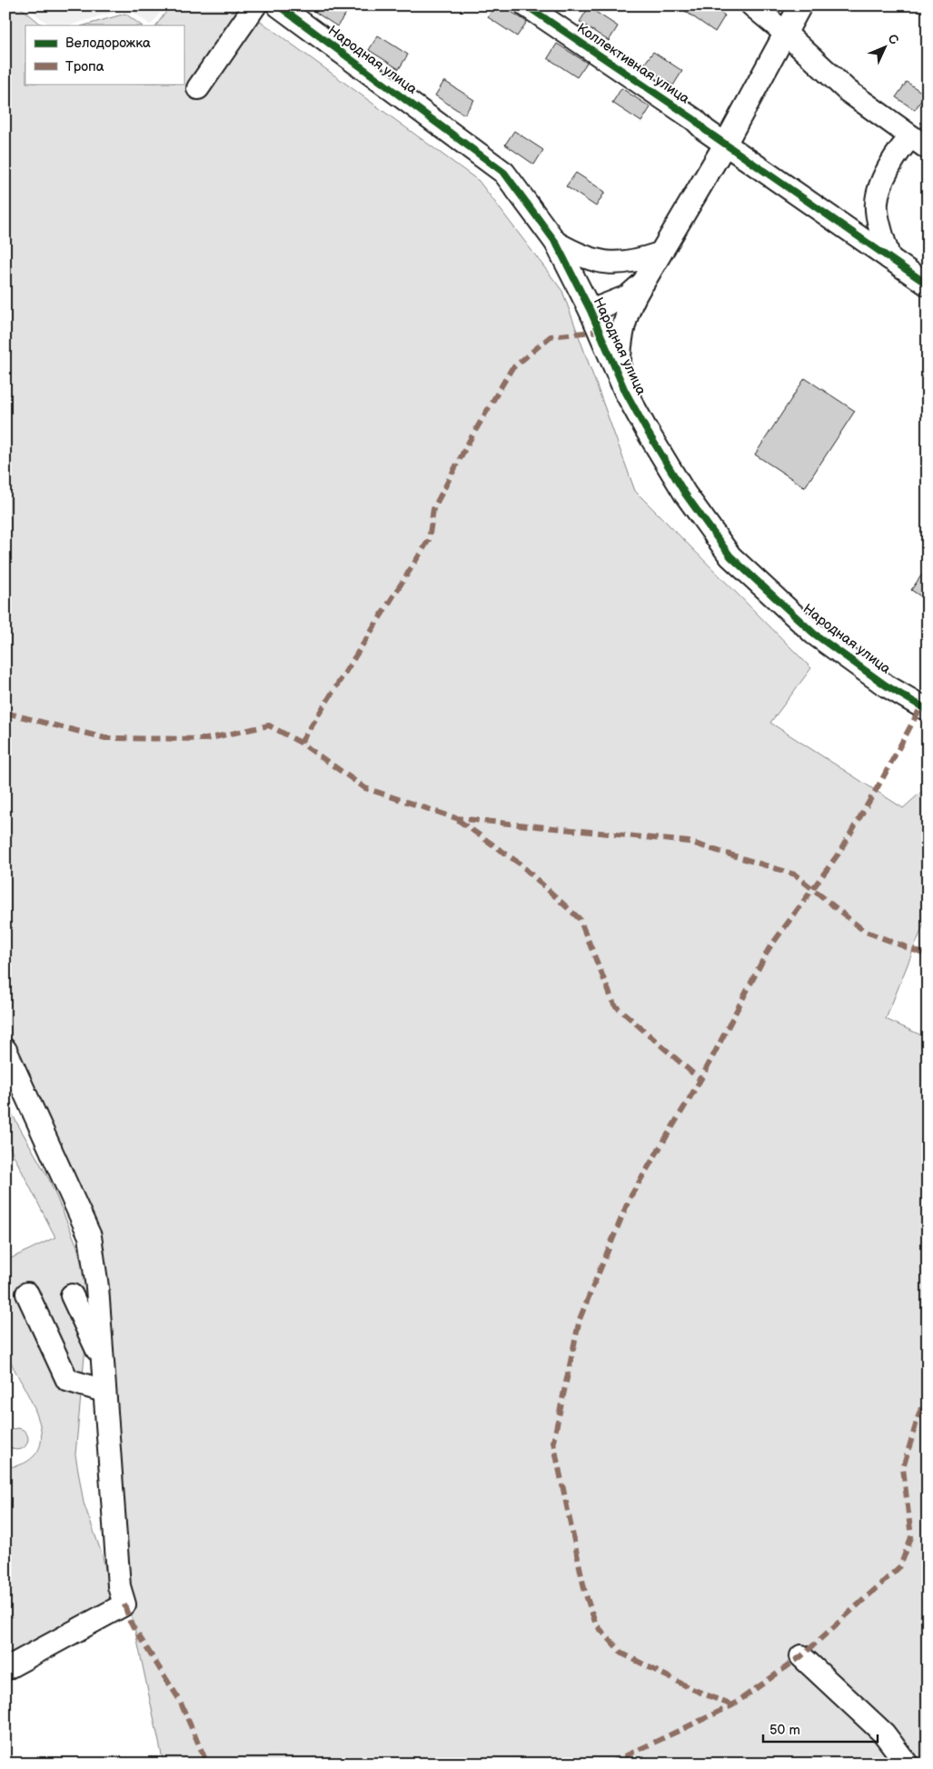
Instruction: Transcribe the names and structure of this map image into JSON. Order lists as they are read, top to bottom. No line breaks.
{"streets":{"street":["Народная улица","Коллективная улица"]},"legend":["Велодорожка","Тропа"],"scale_bar":"50 m","north":"top right"}
